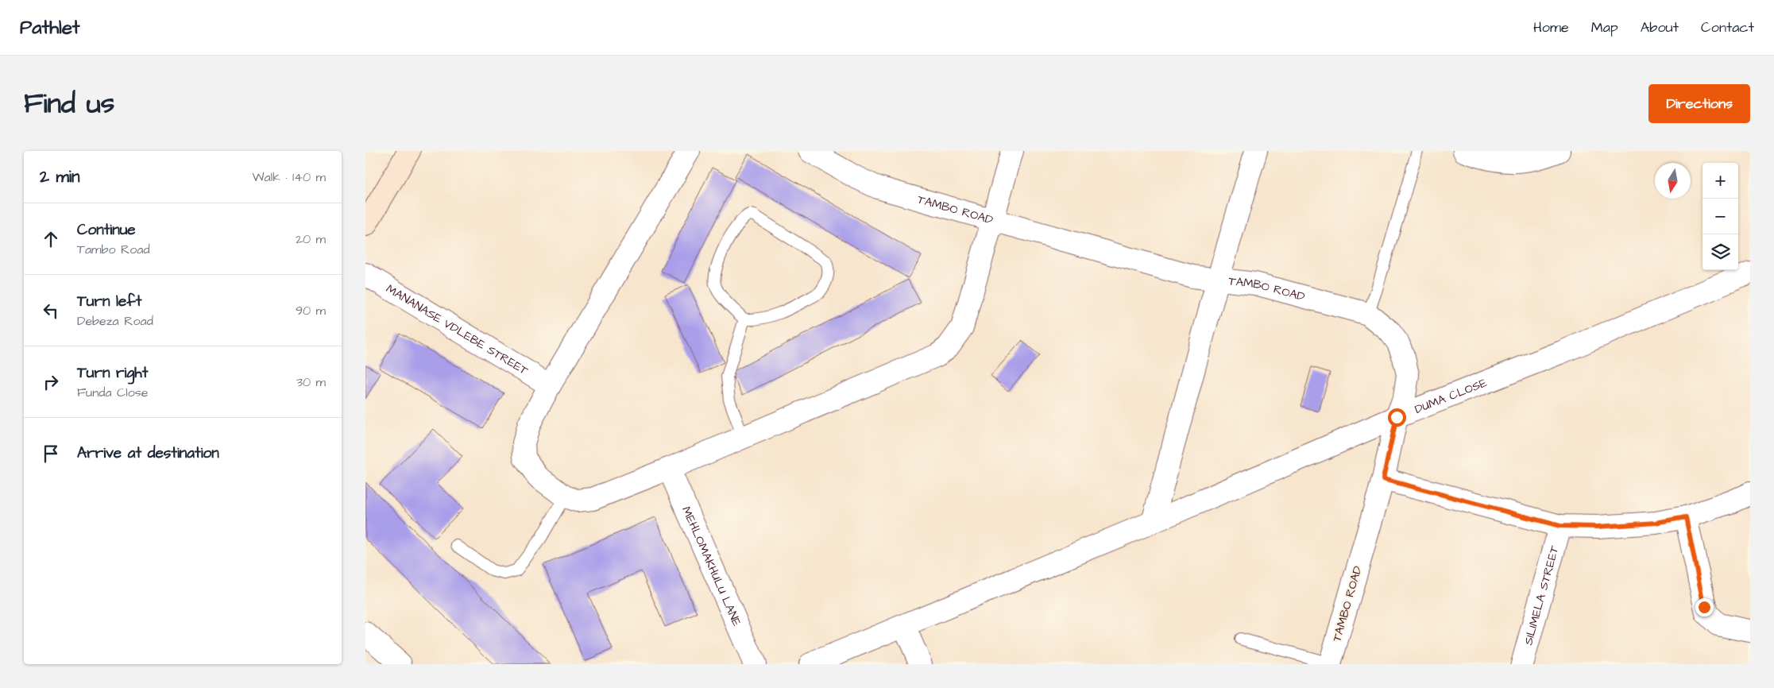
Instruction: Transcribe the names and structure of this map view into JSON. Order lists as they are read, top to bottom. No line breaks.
{"streets":{"street":["TAMBO ROAD","MANANASE VDLEBE STREET","DUMA CLOSE","MEHLOMAKHULU LANE","SILIMELA STREET"]},"crossings":[["TAMBO ROAD","DUMA CLOSE"]],"north":"bottom","page":{"header":"Pathlet","nav":["Home","Map","About","Contact"],"title":"Find us","buttons":"Directions","heading":["2 min","Walk · 140 m"],"map_buttons":["+","−"],"list":[["Continue","Tambo Road","20 m"],["Turn left","Debeza Road","90 m"],["Turn right","Funda Close","30 m"],"Arrive at destination"]}}
